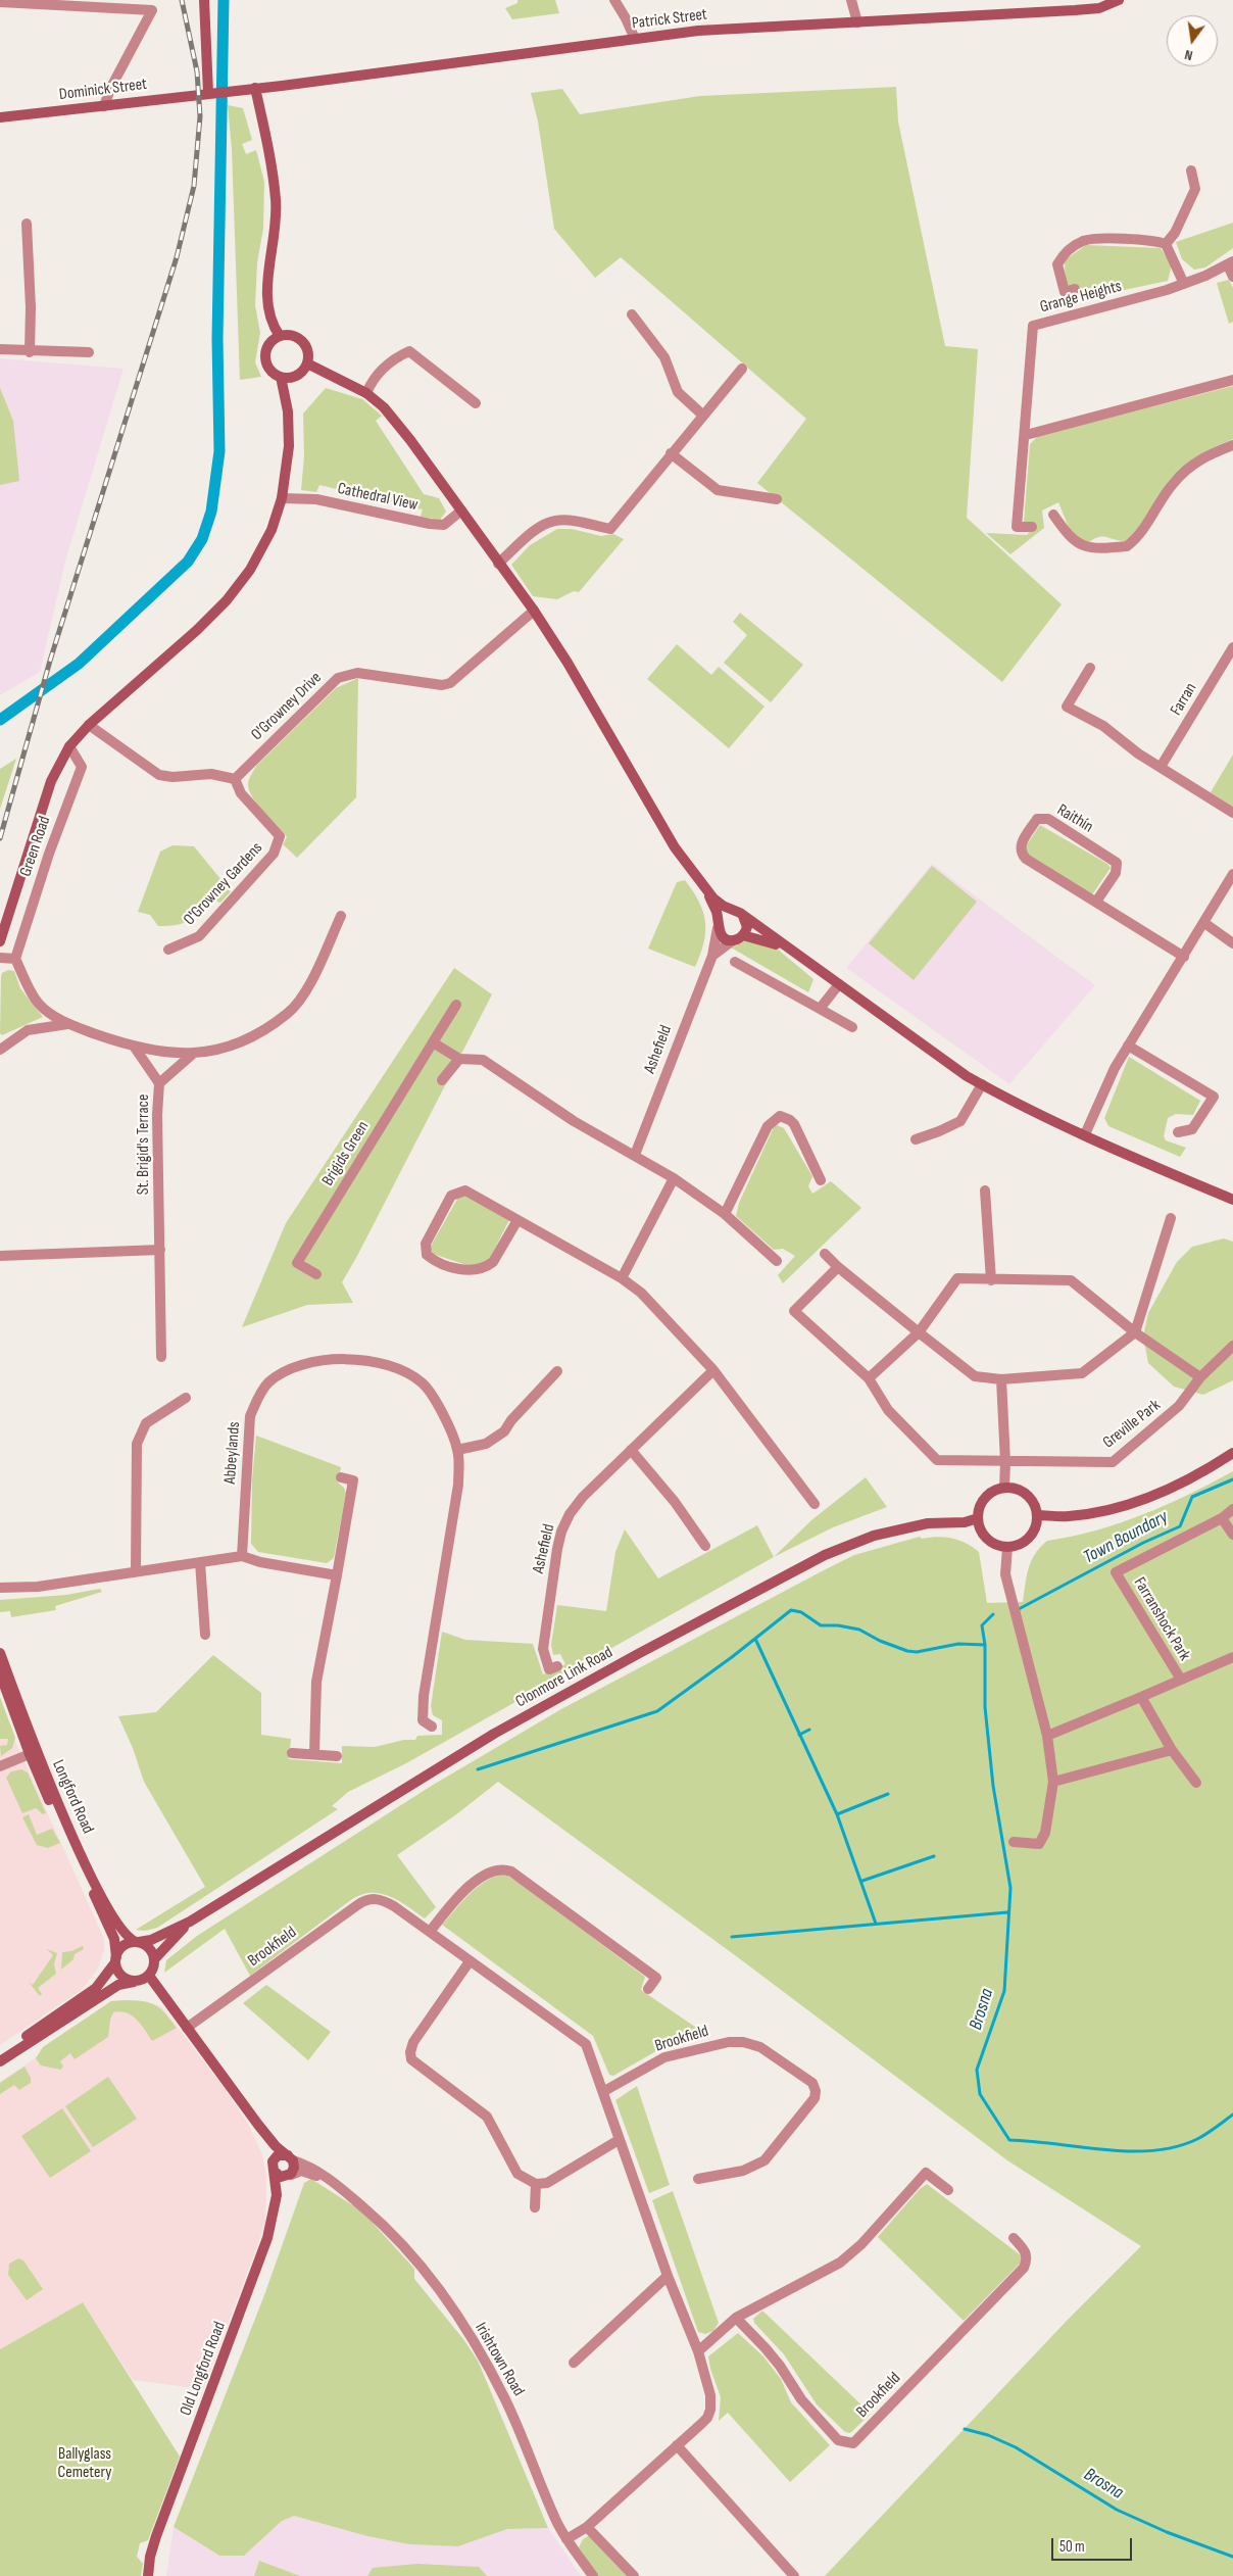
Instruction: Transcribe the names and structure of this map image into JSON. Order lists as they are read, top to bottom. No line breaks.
{"streets":{"street":["Patrick Street","Dominick Street","Grange Heights","Cathedral View","Farran","O'Growney Drive","Raithín","Green Road","O'Growney Gardens","Ashefield","St. Brigid's Terrace","Brigids Green","Greville Park","Abbeylands","Farranshock Park","Clonmore Link Road","Longford Road","Brookfield","Irishtown Road","Old Longford Road"]},"crossings":[["Patrick Street","Dominick Street"],["O'Growney Drive","O'Growney Gardens"],["Clonmore Link Road","Longford Road"],["Brookfield","Irishtown Road"]],"water":["Town Boundary","Brosna"],"parks":["Ballyglass Cemetery"],"scale_bar":"50 m","north":"bottom"}
